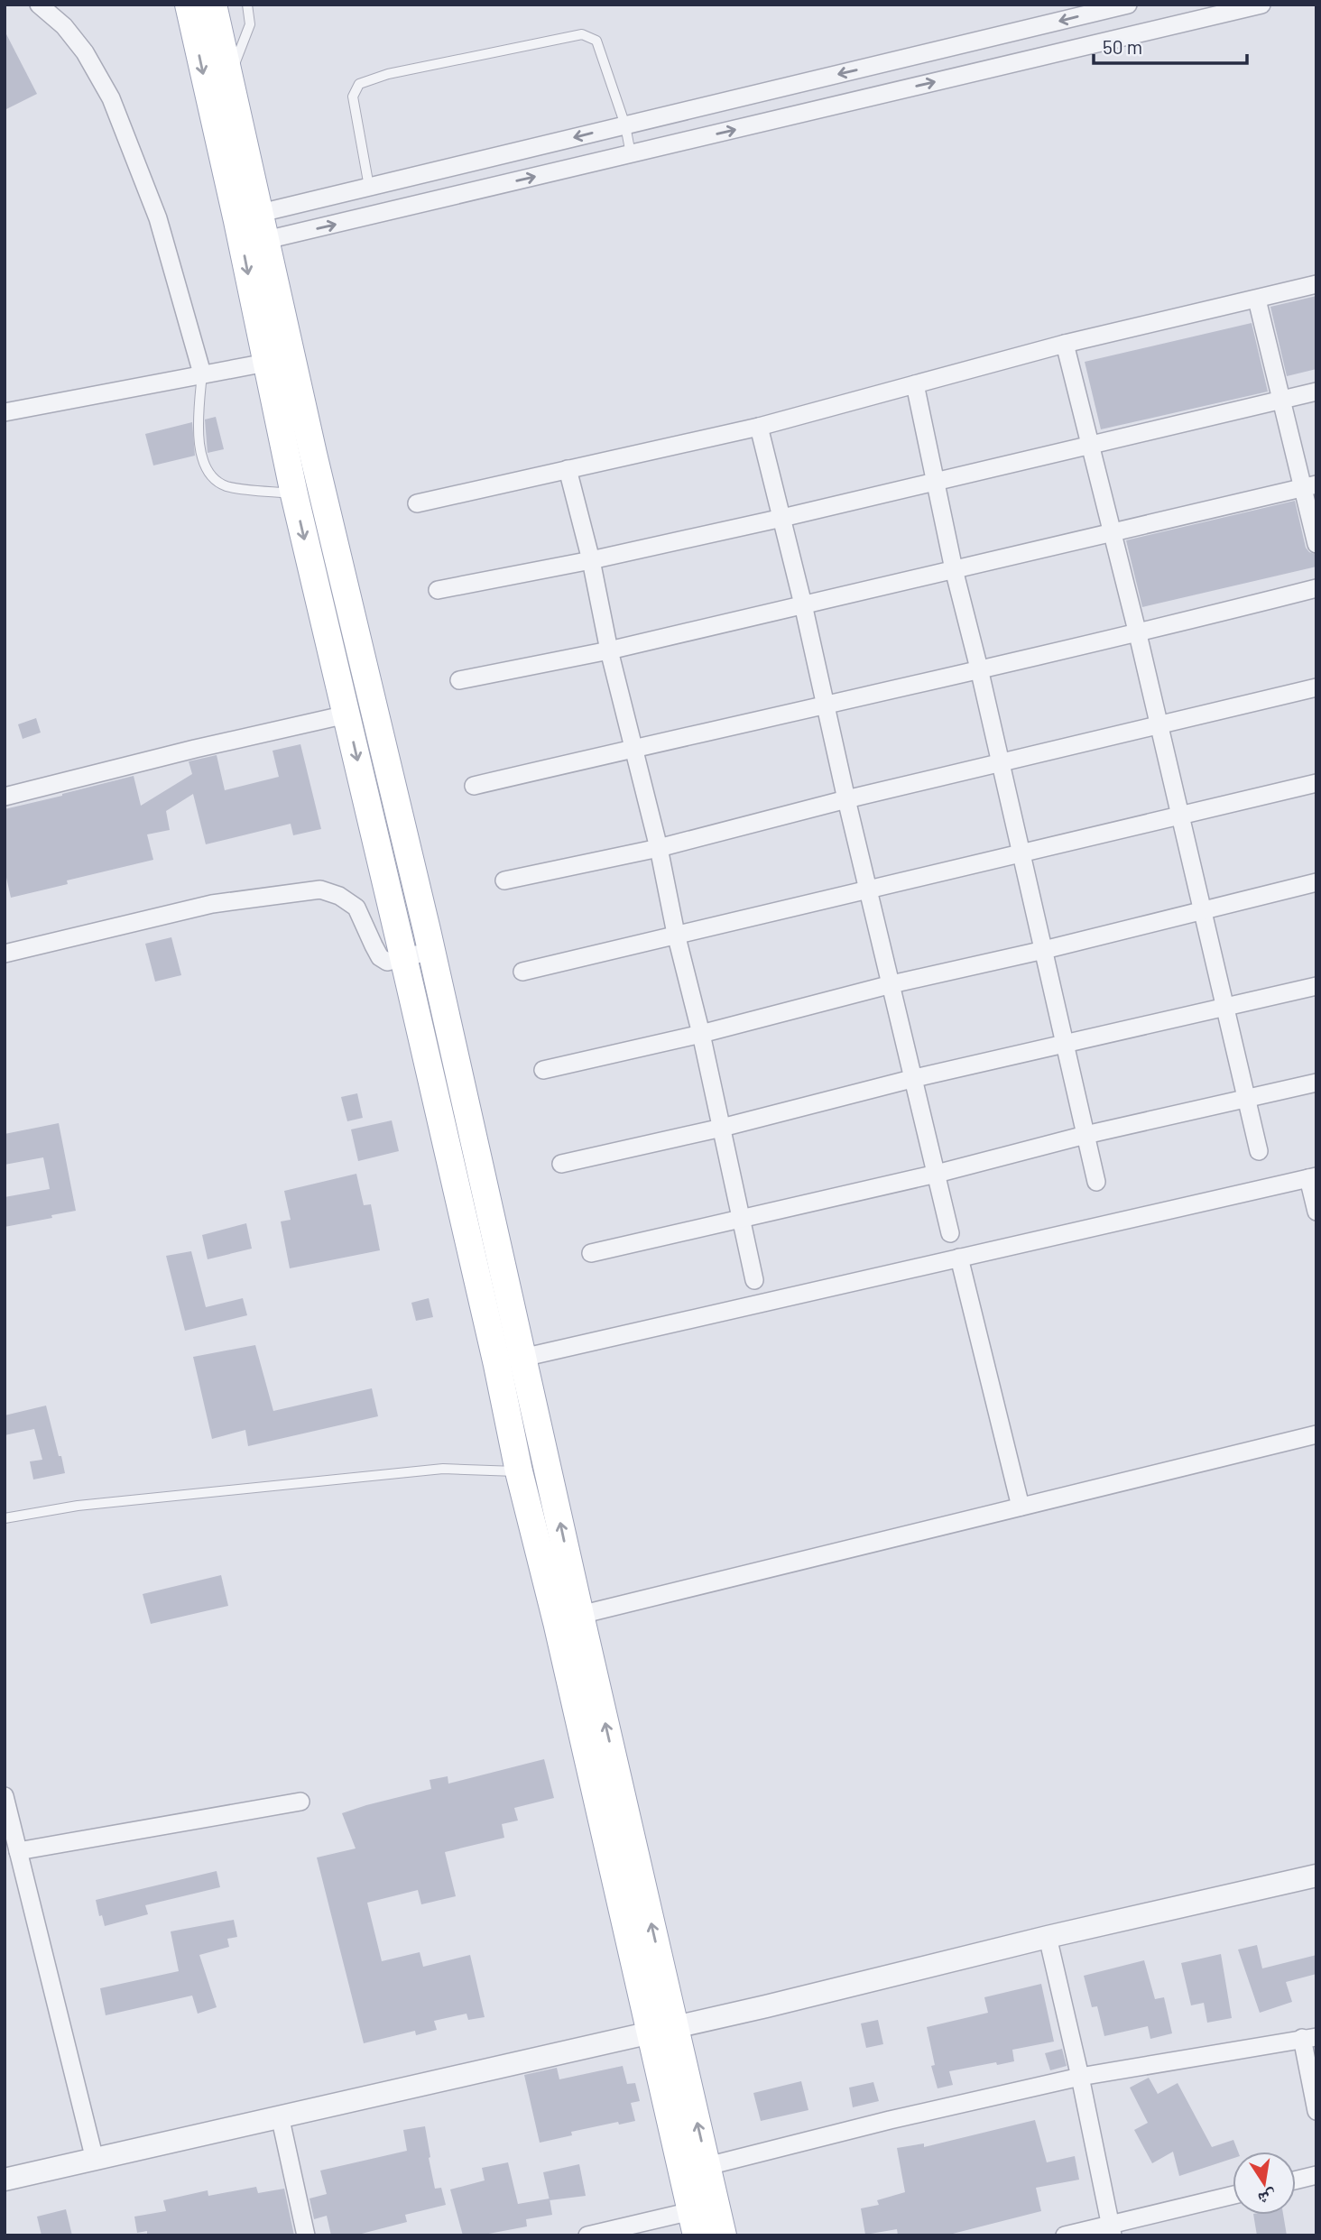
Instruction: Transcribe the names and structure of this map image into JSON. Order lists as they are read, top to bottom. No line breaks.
{"scale_bar":"50 m","north":"bottom"}
